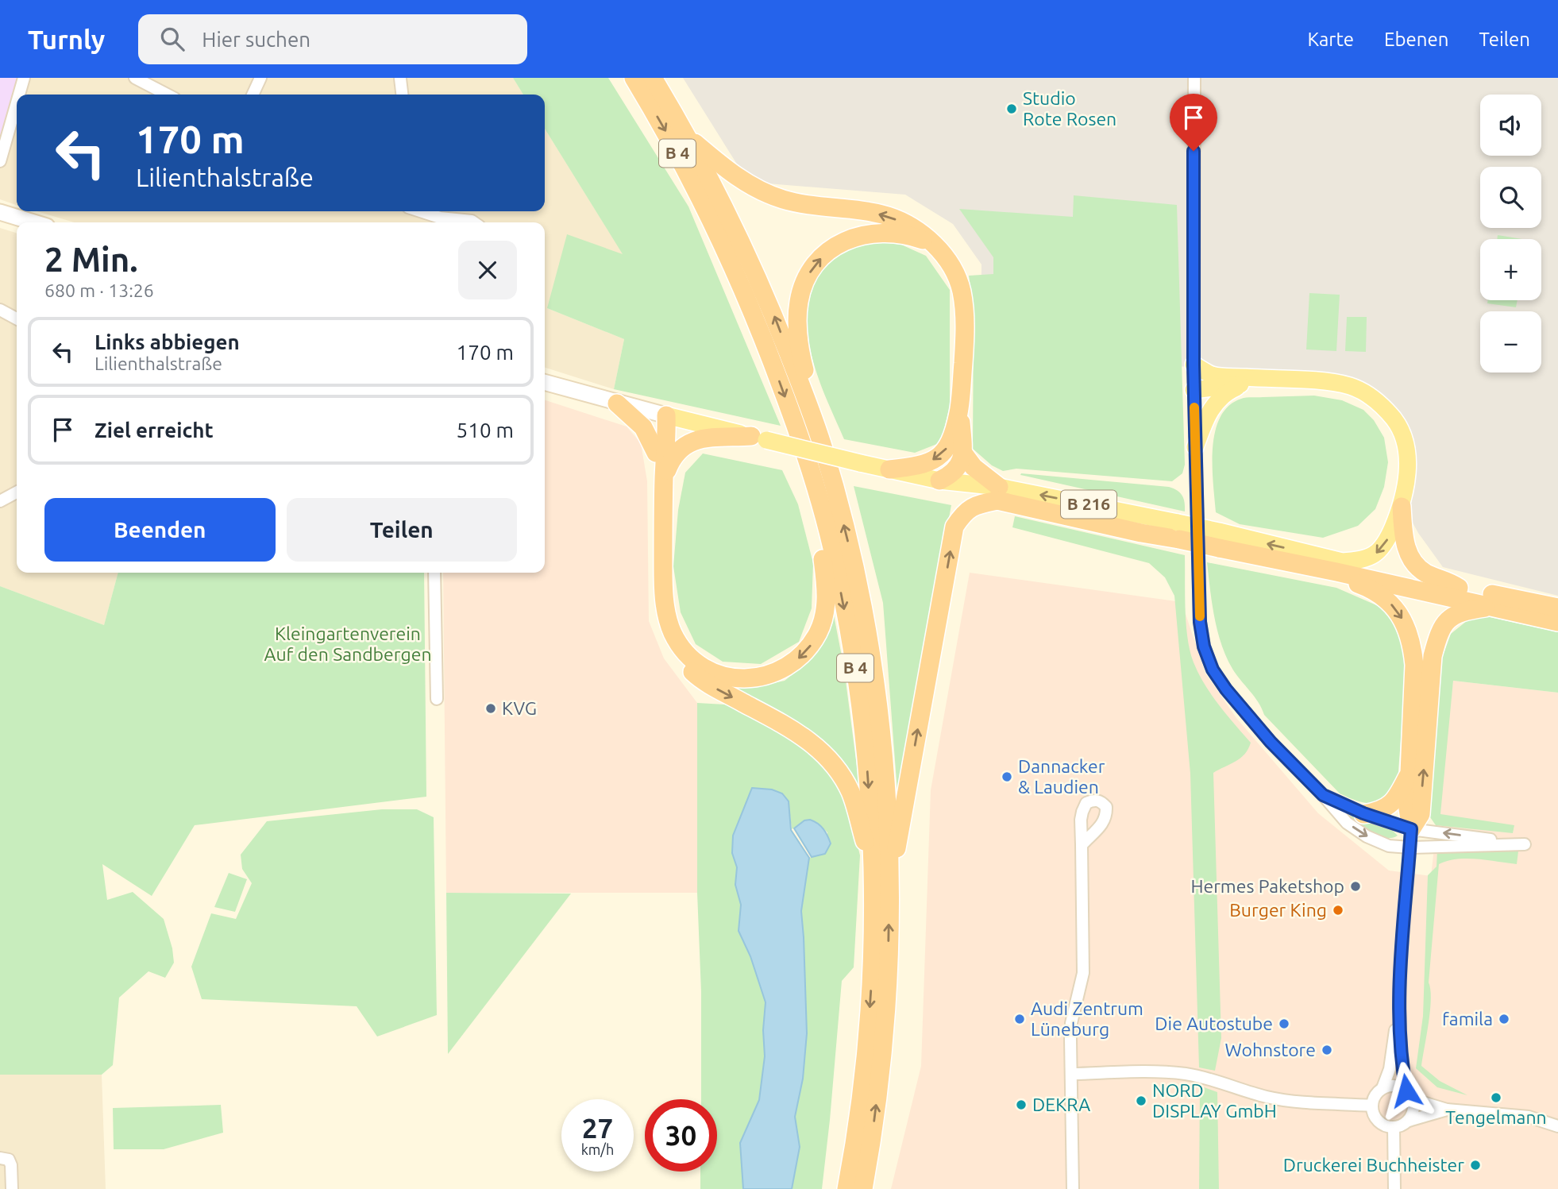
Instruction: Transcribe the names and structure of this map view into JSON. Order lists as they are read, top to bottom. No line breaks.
{"streets":{"highway":["B 4","B 216"]},"parks":["Kleingartenverein Auf den Sandbergen"],"places":["Studio Rote Rosen","KVG","Dannacker & Laudien","Hermes Paketshop","Burger King","Audi Zentrum Lüneburg","famila","Die Autostube","Wohnstore","Tengelmann","NORD DISPLAY GmbH","DEKRA","Druckerei Buchheister"],"page":{"header":"Turnly","search":"Hier suchen","nav":["Karte","Ebenen","Teilen"],"map_buttons":["+","−"],"turn":["170 m","Lilienthalstraße"],"heading":["2 Min.","680 m · 13:26"],"list":[{"name":"Links abbiegen","note":"Lilienthalstraße","value":"170 m"},{"name":"Ziel erreicht","value":"510 m"}],"buttons":["Beenden","Teilen"],"speed":"27 km/h","limit":"30"}}
